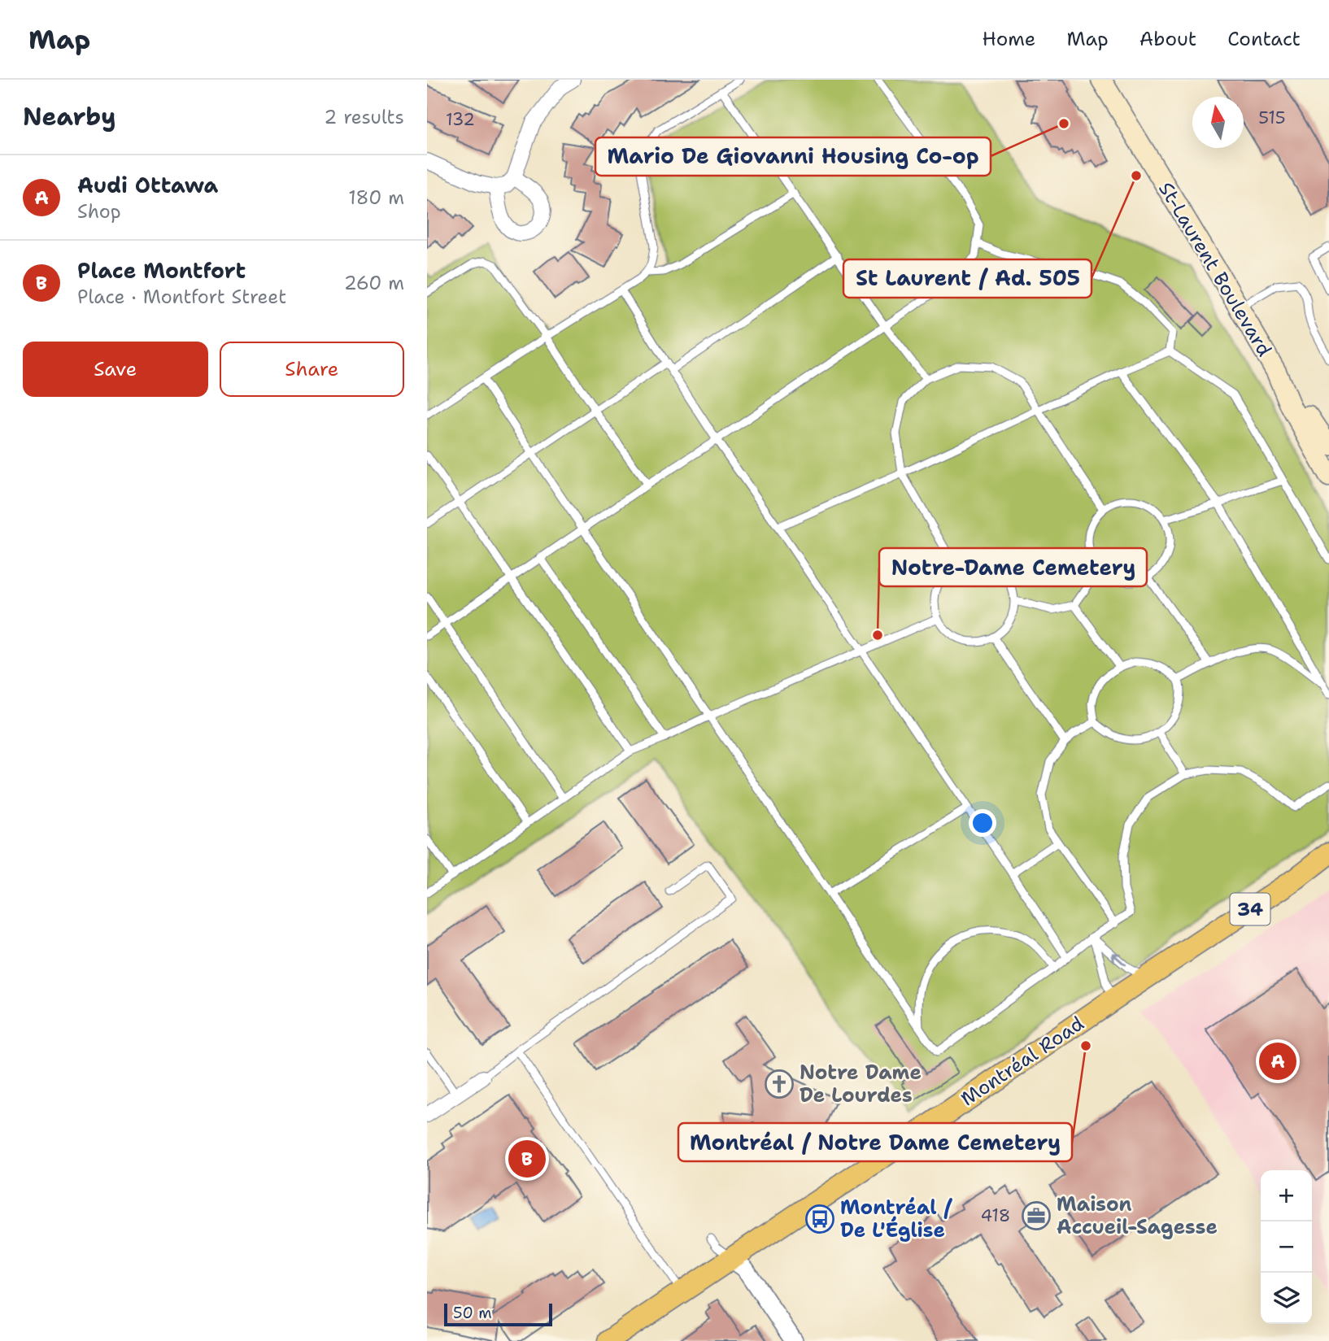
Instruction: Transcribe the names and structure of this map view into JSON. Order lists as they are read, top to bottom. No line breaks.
{"streets":{"main road":["St-Laurent Boulevard","34","Montréal Road"]},"places":{"other":["Mario De Giovanni Housing Co-op","St Laurent / Ad. 505","Notre-Dame Cemetery","Montréal / Notre Dame Cemetery"],"church":["Notre Dame De Lourdes"],"office":["Maison Accueil-Sagesse"],"bus stop":["Montréal / De L'Église"]},"house_numbers":["515","132","418"],"scale_bar":"50 m","north":"top","page":{"header":"Map","nav":["Home","Map","About","Contact"],"heading":["Nearby","2 results"],"list":[{"mark":"A","name":"Audi Ottawa","note":"Shop","value":"180 m"},{"mark":"B","name":"Place Montfort","note":"Place · Montfort Street","value":"260 m"}],"buttons":["Save","Share"],"pins":["A","B"],"map_buttons":["+","−"],"scale":"50 m"}}
